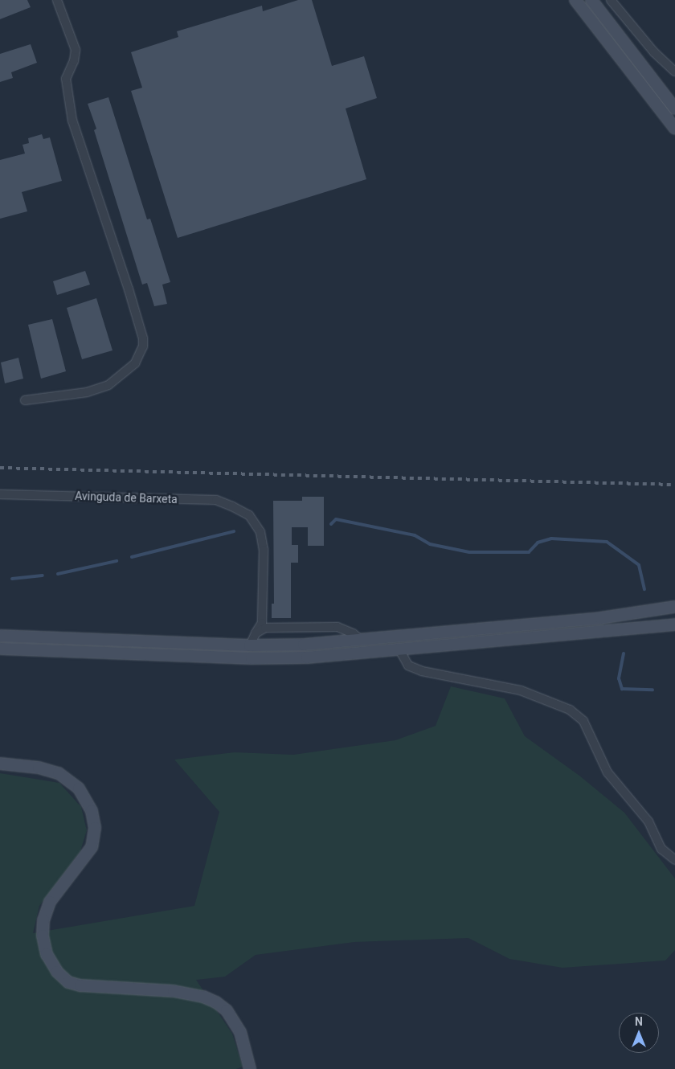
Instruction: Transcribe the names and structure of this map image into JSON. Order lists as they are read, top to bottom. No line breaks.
{"streets":{"street":["Avinguda de Barxeta"]},"north":"top"}
